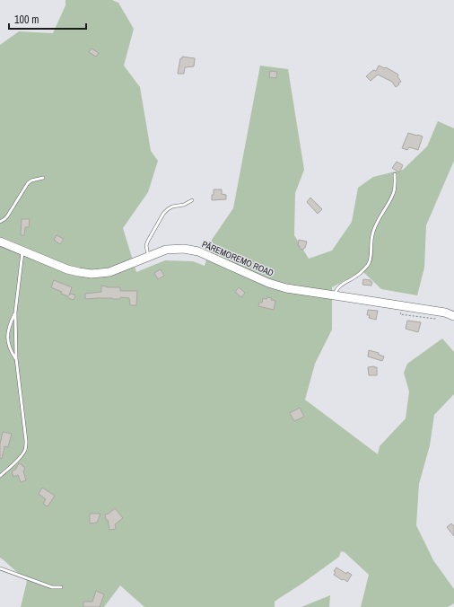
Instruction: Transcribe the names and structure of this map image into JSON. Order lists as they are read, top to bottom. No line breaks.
{"streets":{"street":["PĀREMOREMO ROAD"]},"scale_bar":"100 m"}
